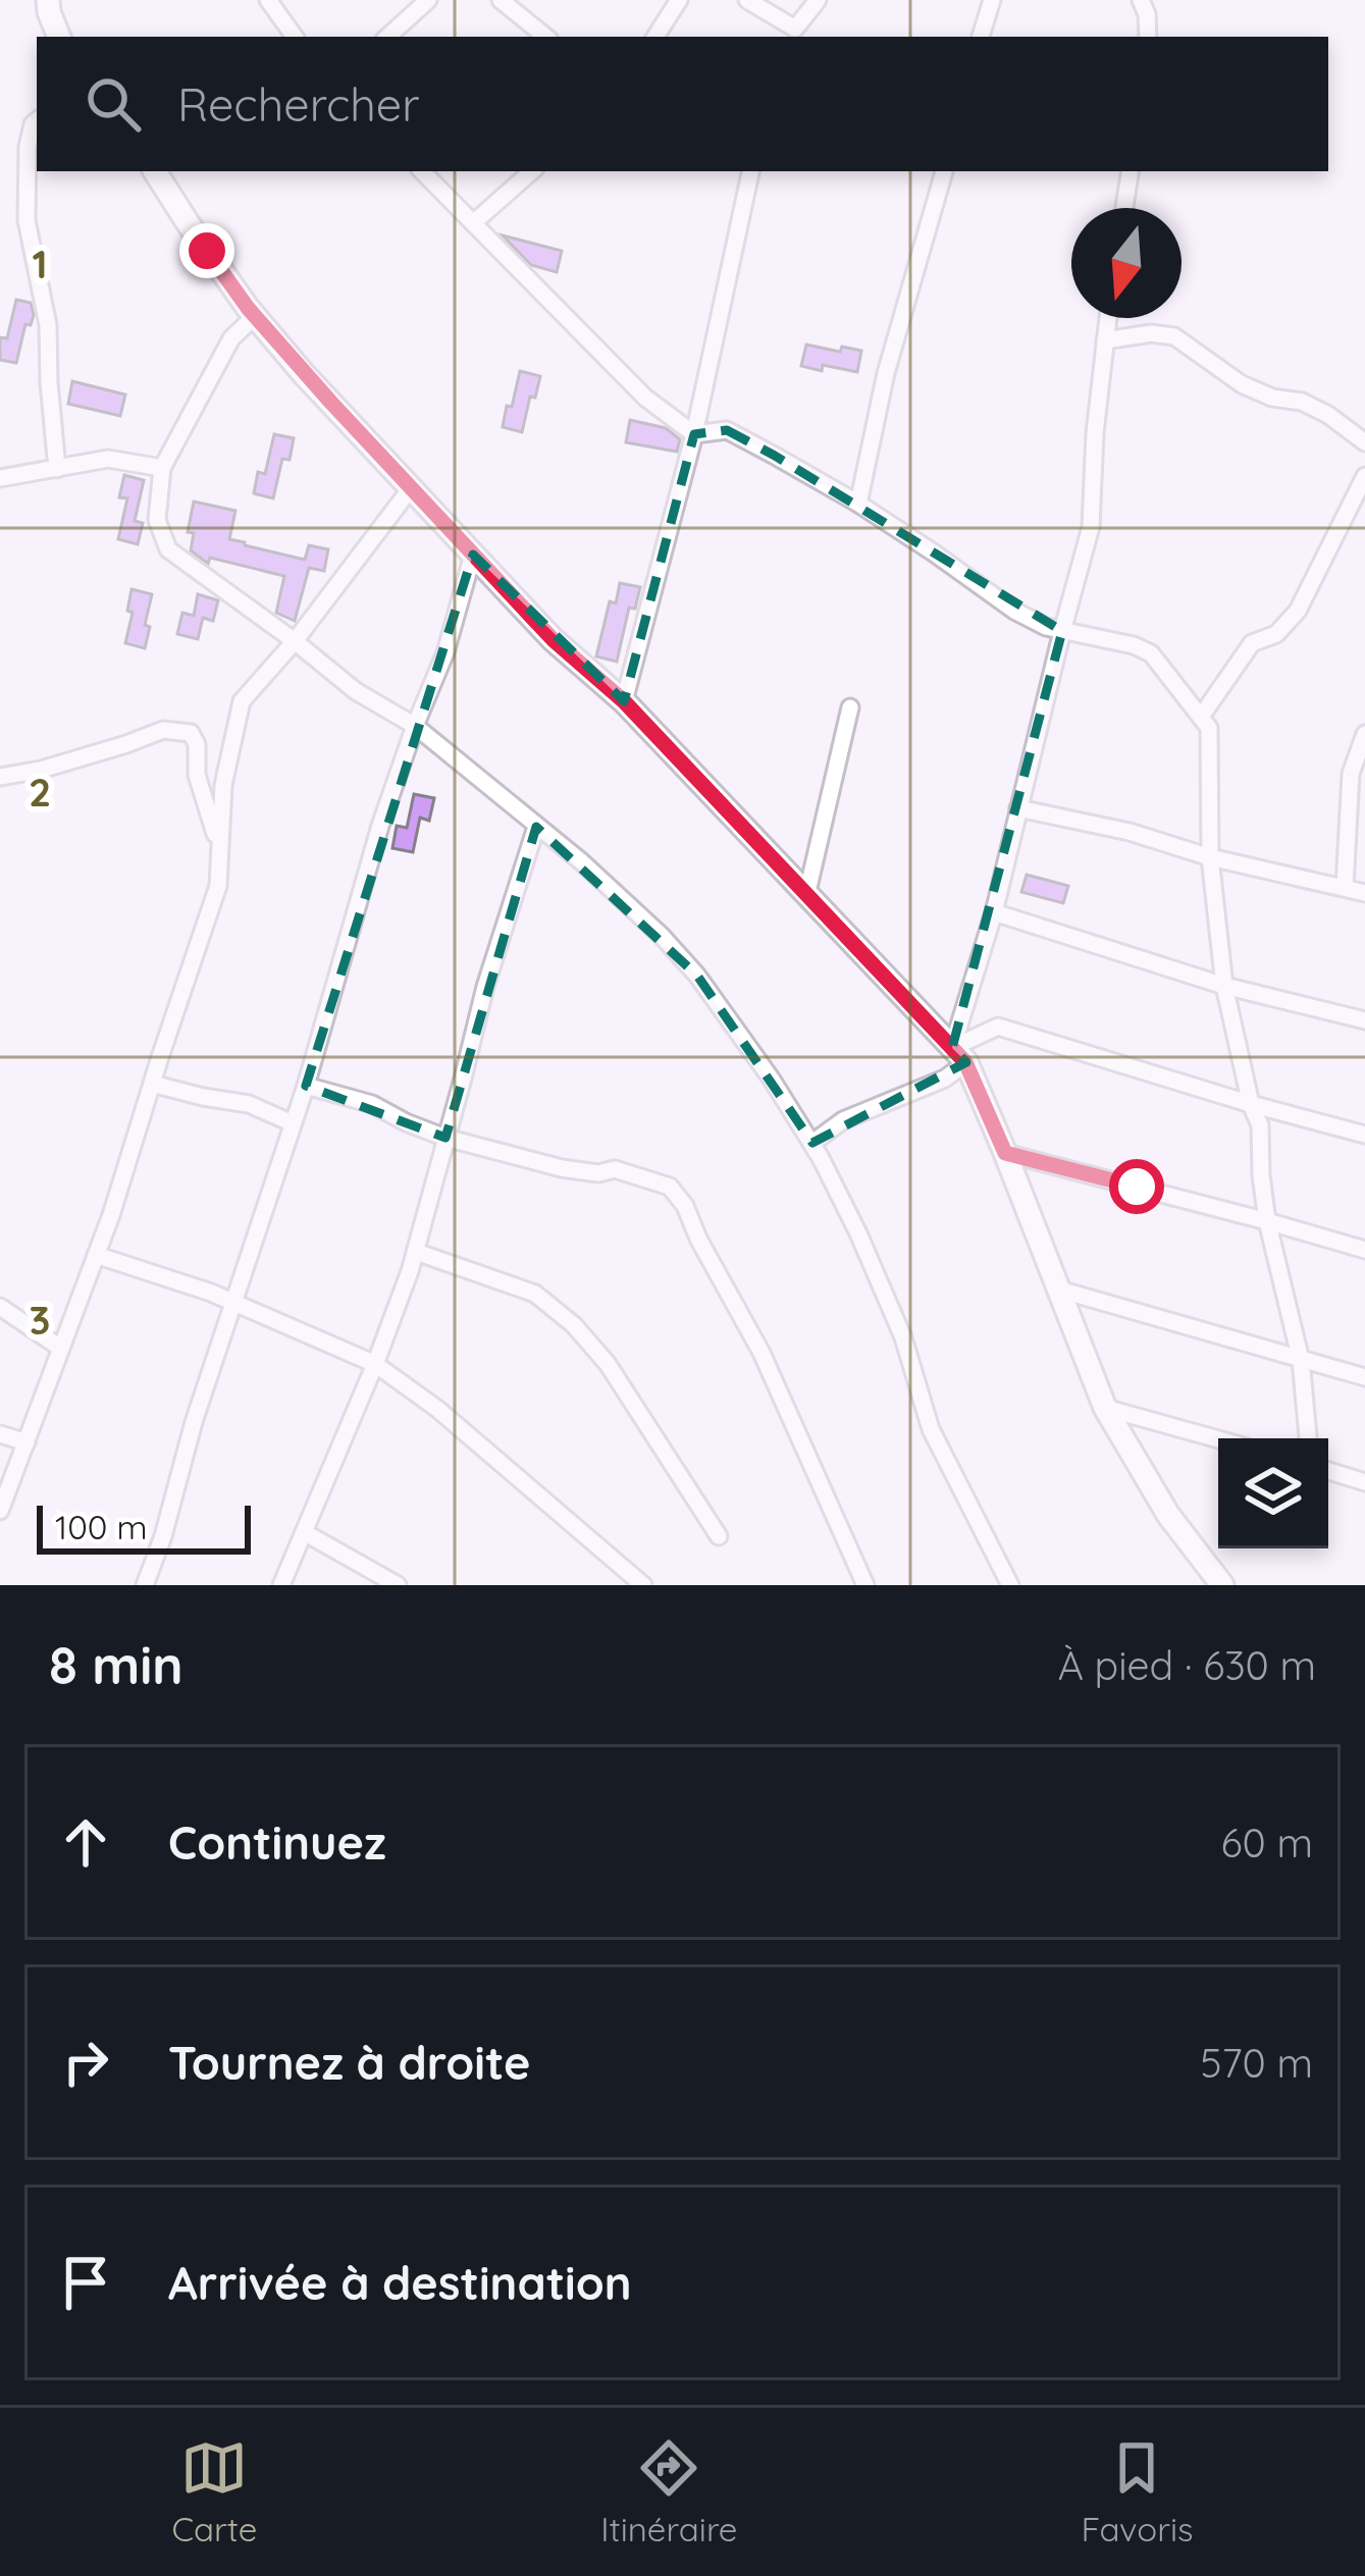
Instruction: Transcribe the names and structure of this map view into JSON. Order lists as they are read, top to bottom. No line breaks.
{"scale_bar":"100 m","north":"bottom","page":{"search":"Rechercher","scale":"100 m","heading":["8 min","À pied · 630 m"],"list":[["Continuez","60 m"],["Tournez à droite","570 m"],"Arrivée à destination"],"nav":["Carte","Itinéraire","Favoris"]},"grid":{"rows":["1","2","3"]}}
